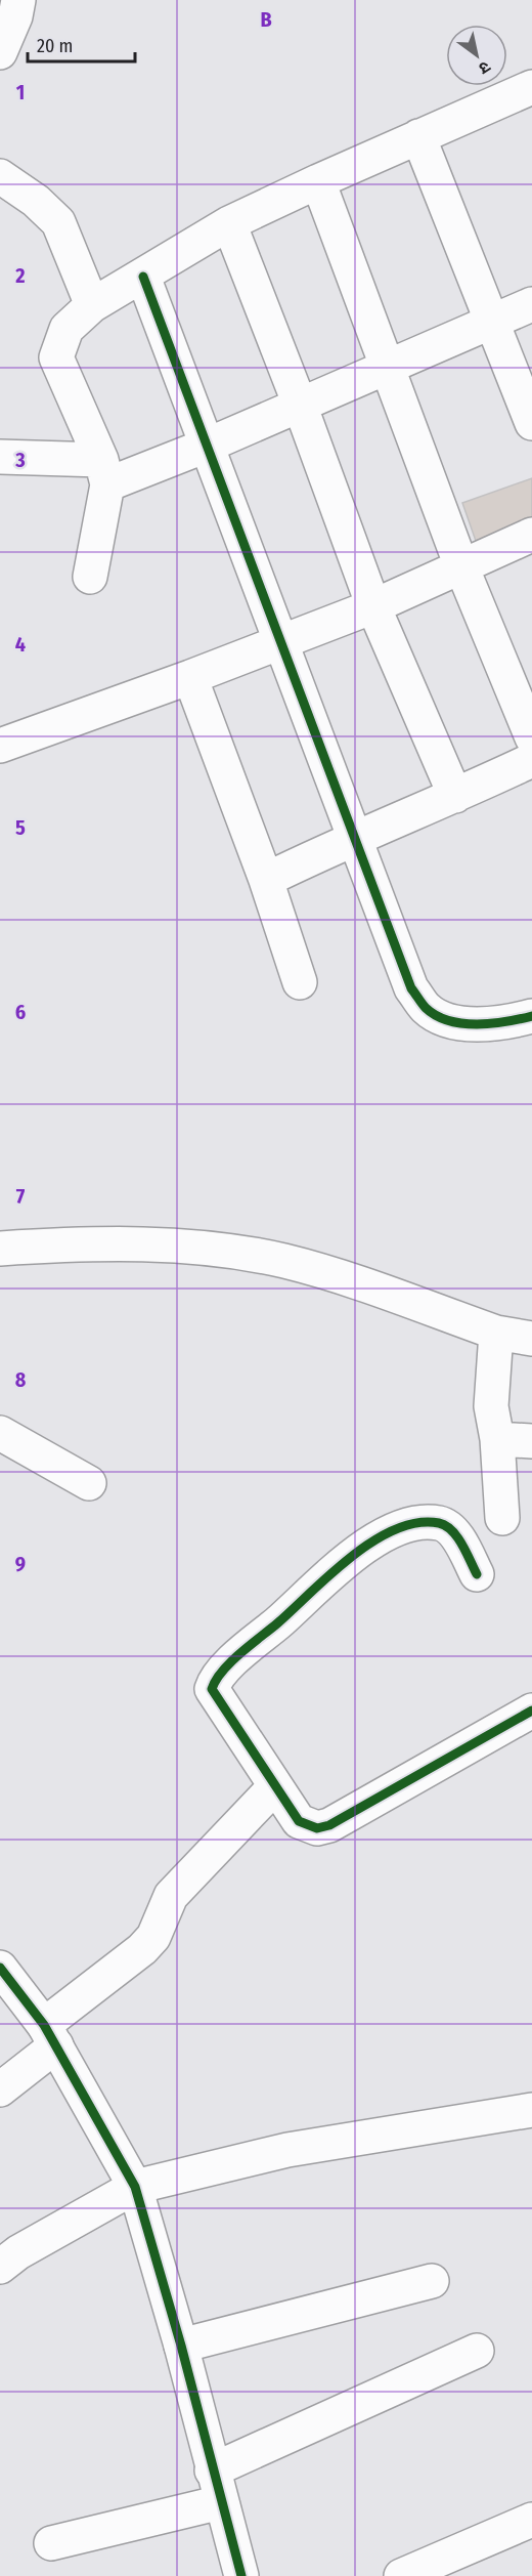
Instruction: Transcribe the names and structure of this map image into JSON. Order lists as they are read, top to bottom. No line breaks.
{"scale_bar":"20 m","north":"bottom right","grid":{"columns":["B"],"rows":["1","2","3","4","5","6","7","8","9"]}}
